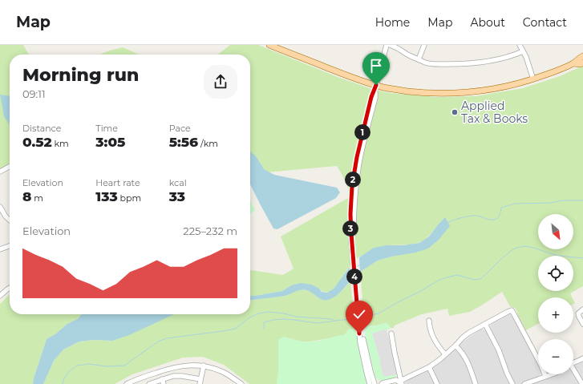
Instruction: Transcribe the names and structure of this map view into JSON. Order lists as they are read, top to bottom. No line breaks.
{"places":["Applied Tax & Books"],"north":"bottom right","page":{"header":"Map","nav":["Home","Map","About","Contact"],"heading":["Morning run","09:11"],"stats":[["Distance","0.52 km"],["Time","3:05"],["Pace","5:56 /km"],["Elevation","8 m"],["Heart rate","133 bpm"],["kcal","33"]],"pins":["1","2","3","4"],"map_buttons":["+","−"],"chart":["Elevation","225–232 m"]}}
